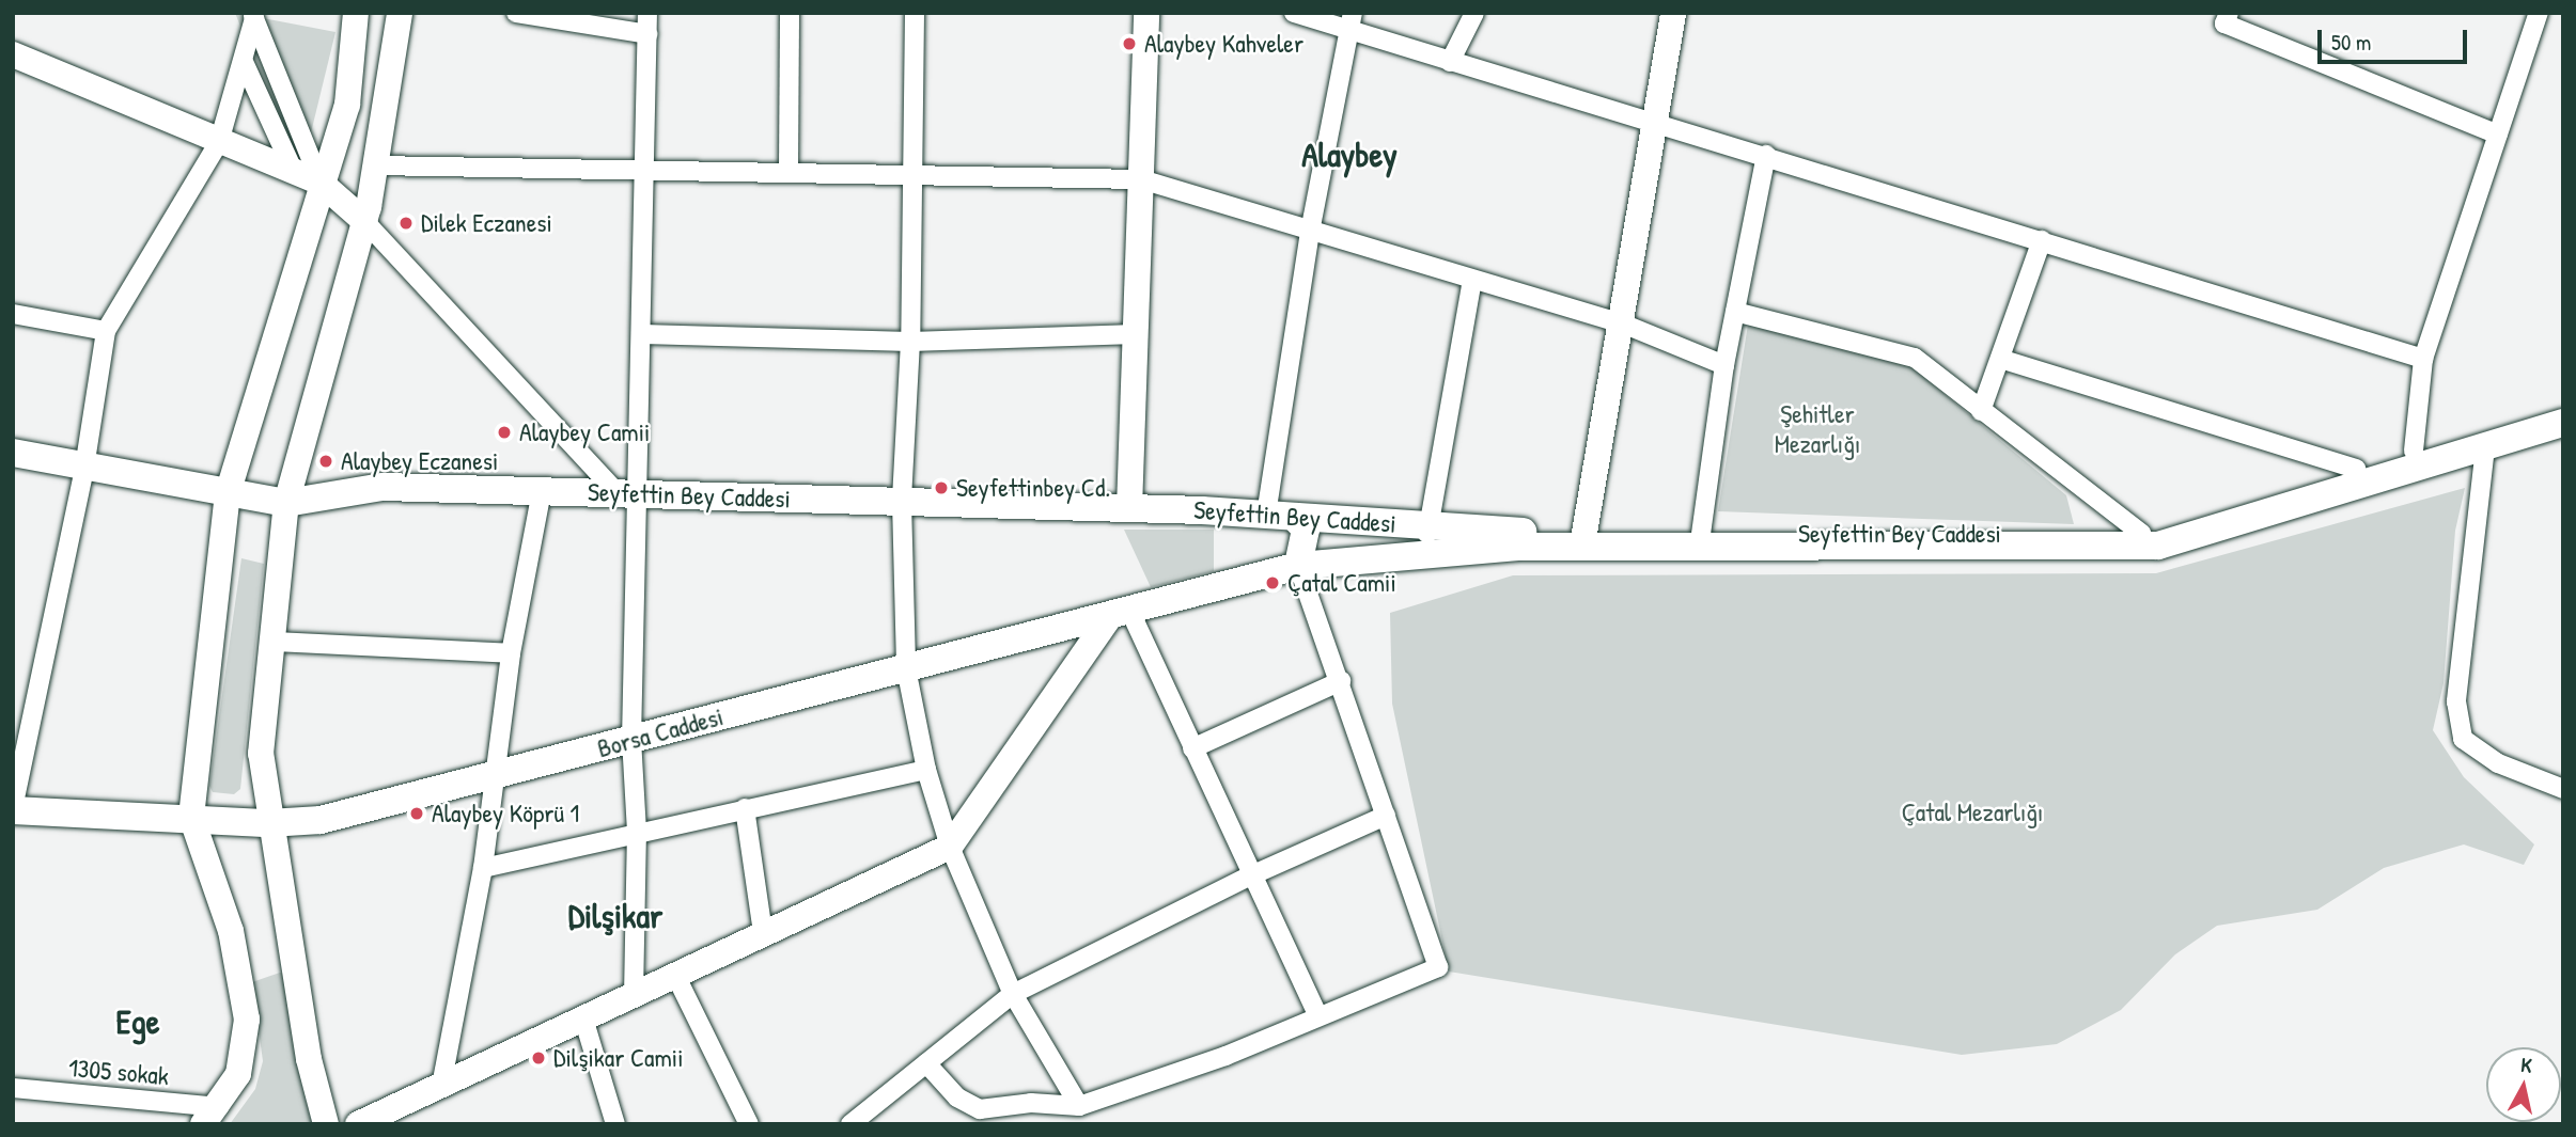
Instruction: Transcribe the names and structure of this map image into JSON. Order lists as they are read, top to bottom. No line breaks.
{"streets":{"main road":["Seyfettin Bey Caddesi","Borsa Caddesi"],"street":["1305 sokak"]},"crossings":[["Seyfettin Bey Caddesi","Borsa Caddesi"]],"districts":["Alaybey","Dilşikar","Ege"],"parks":["Şehitler Mezarlığı","Çatal Mezarlığı"],"places":["Alaybey Kahveler","Dilek Eczanesi","Alaybey Camii","Alaybey Eczanesi","Seyfettinbey Cd.","Çatal Camii","Alaybey Köprü 1","Dilşikar Camii"],"scale_bar":"50 m","north":"top"}
